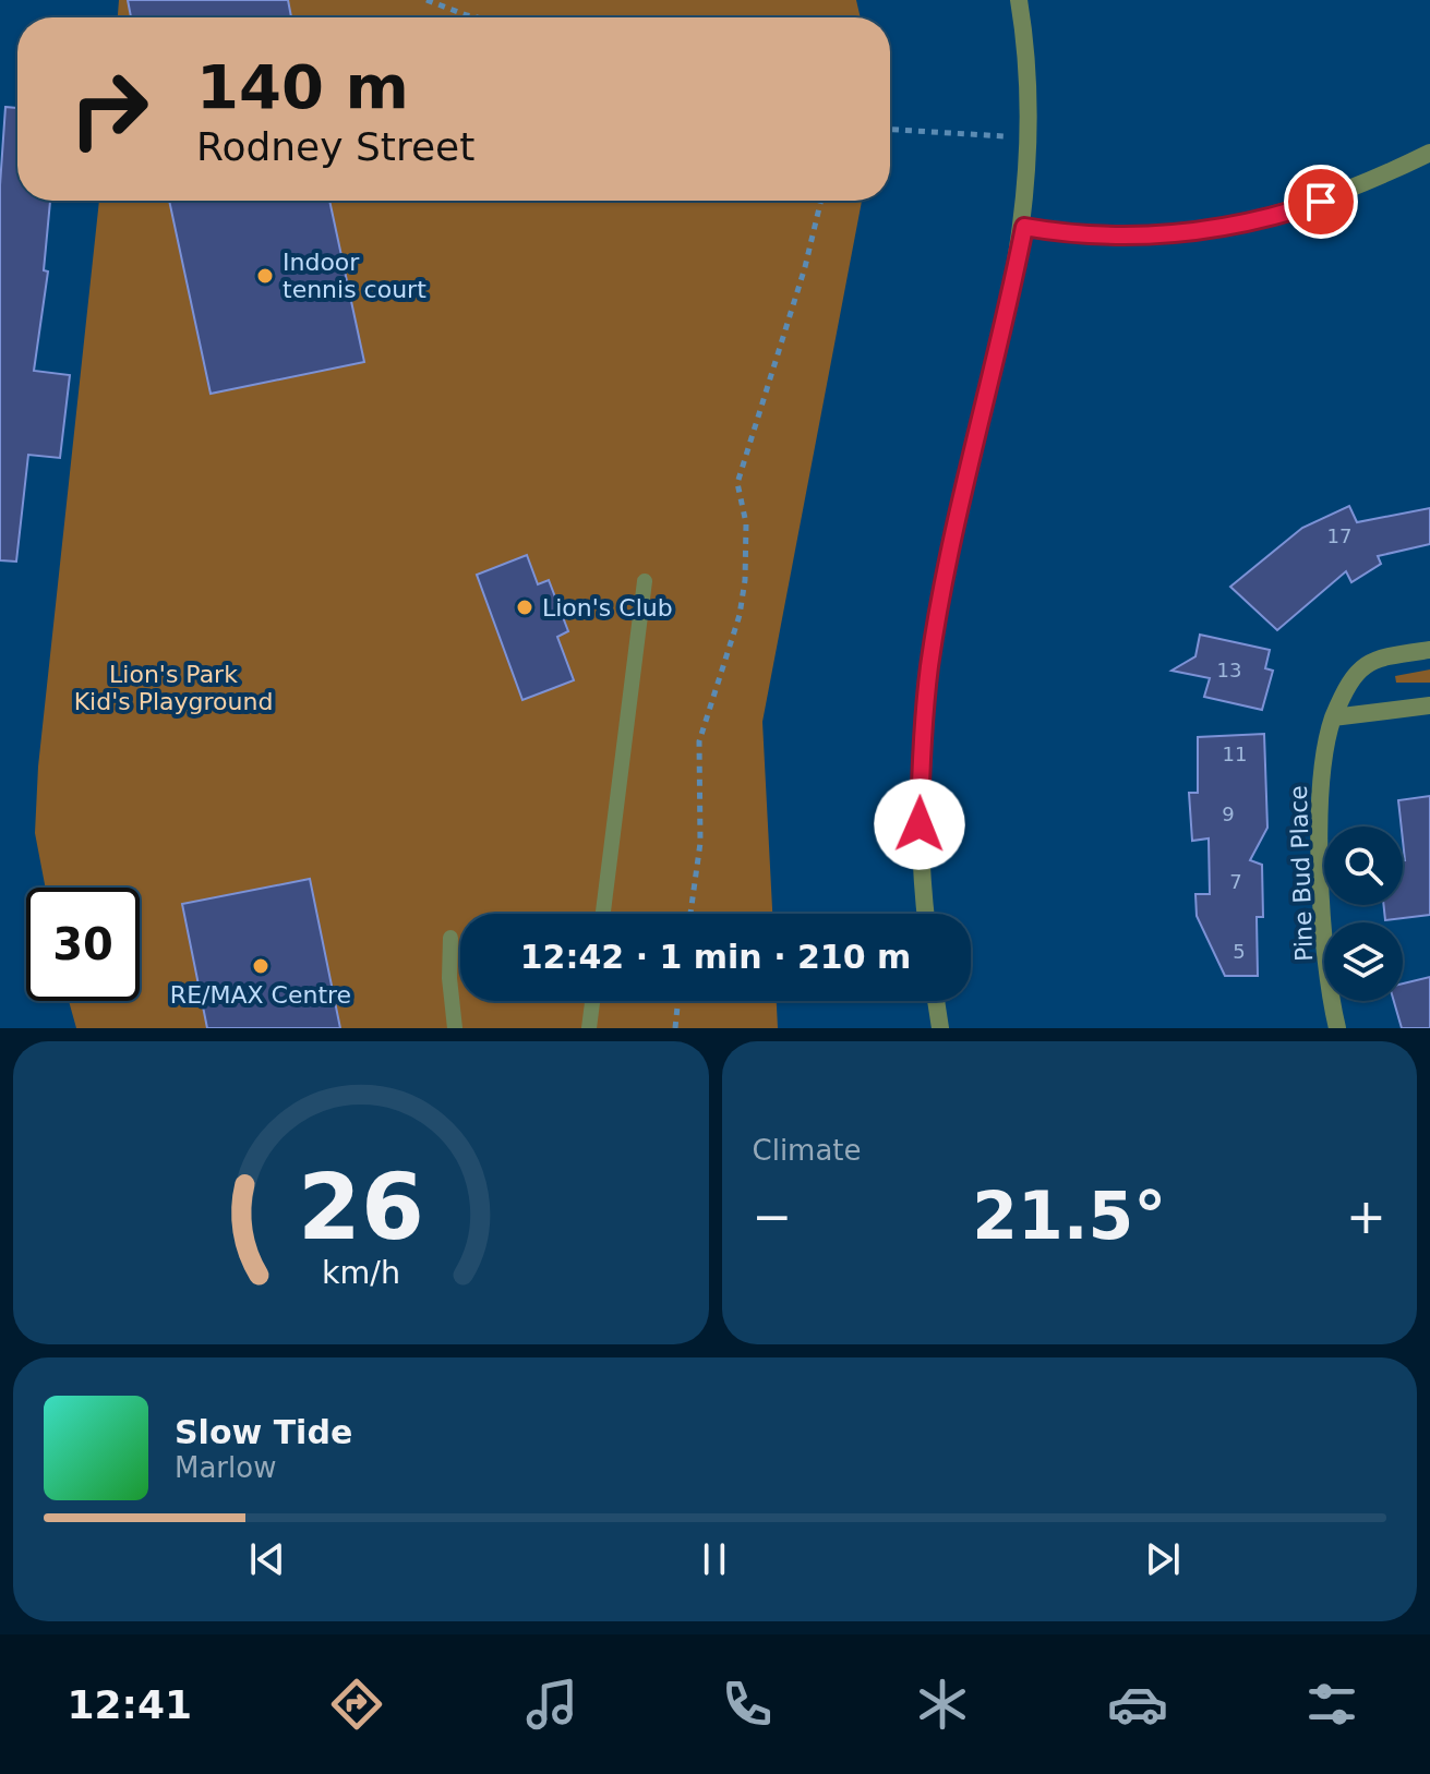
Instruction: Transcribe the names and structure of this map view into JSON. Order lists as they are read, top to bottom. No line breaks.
{"streets":{"street":["Pine Bud Place"]},"parks":["Lion's Park Kid's Playground"],"places":["Indoor tennis court","Lion's Club","RE/MAX Centre"],"house_numbers":["17","13","11","9","7","5"],"page":{"turn":["140 m","Rodney Street"],"limit":"30","trip":"12:42 · 1 min · 210 m","tile":"Climate","heat":["−","21.5°","+"],"song":["Slow Tide","Marlow"],"tabs":"12:41","gauge":["26","km/h"]}}
